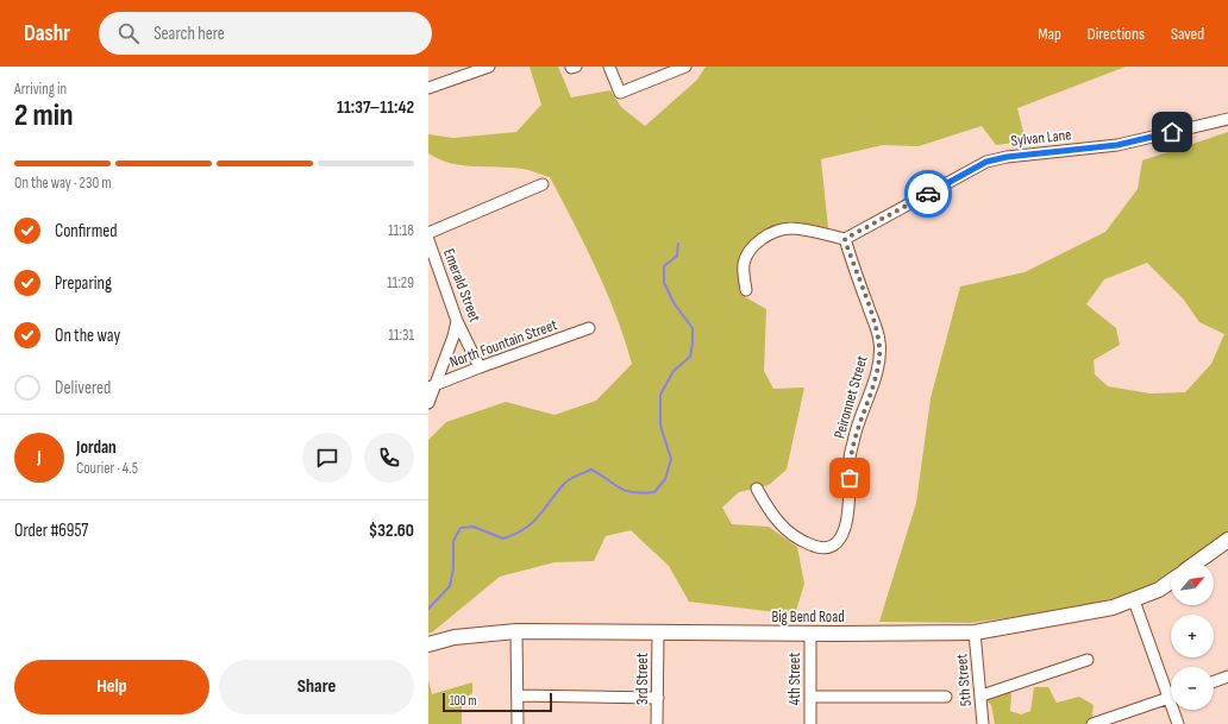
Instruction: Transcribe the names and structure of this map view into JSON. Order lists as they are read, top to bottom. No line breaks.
{"streets":{"main road":["Big Bend Road"],"street":["Sylvan Lane","Emerald Street","North Fountain Street","Peironnet Street","3rd Street","4th Street","5th Street"]},"crossings":[["Sylvan Lane","Peironnet Street"],["Emerald Street","North Fountain Street"],["Big Bend Road","3rd Street"],["Big Bend Road","4th Street"],["Big Bend Road","5th Street"]],"scale_bar":"100 m","north":"top right","page":{"header":"Dashr","search":"Search here","nav":["Map","Directions","Saved"],"heading":["2 min","Arriving in","11:37–11:42"],"panel":["Jordan","Courier · 4.5","Order #6957","$32.60"],"bar":"On the way · 230 m","list":[["Confirmed","11:18"],["Preparing","11:29"],["On the way","11:31"],"Delivered"],"round":"J","map_buttons":["+","−"],"buttons":["Help","Share"],"scale":"100 m"}}
